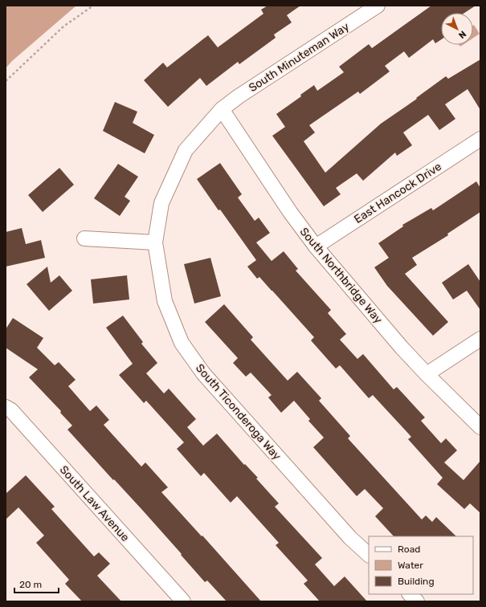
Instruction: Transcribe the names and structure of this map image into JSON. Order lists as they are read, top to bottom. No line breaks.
{"streets":{"street":["South Minuteman Way","East Hancock Drive","South Northbridge Way","South Ticonderoga Way","South Law Avenue"]},"crossings":[["South Minuteman Way","South Northbridge Way"],["South Minuteman Way","South Ticonderoga Way"],["East Hancock Drive","South Northbridge Way"],["South Northbridge Way","South Ticonderoga Way"]],"legend":["Road","Water","Building"],"scale_bar":"20 m","north":"bottom right"}
